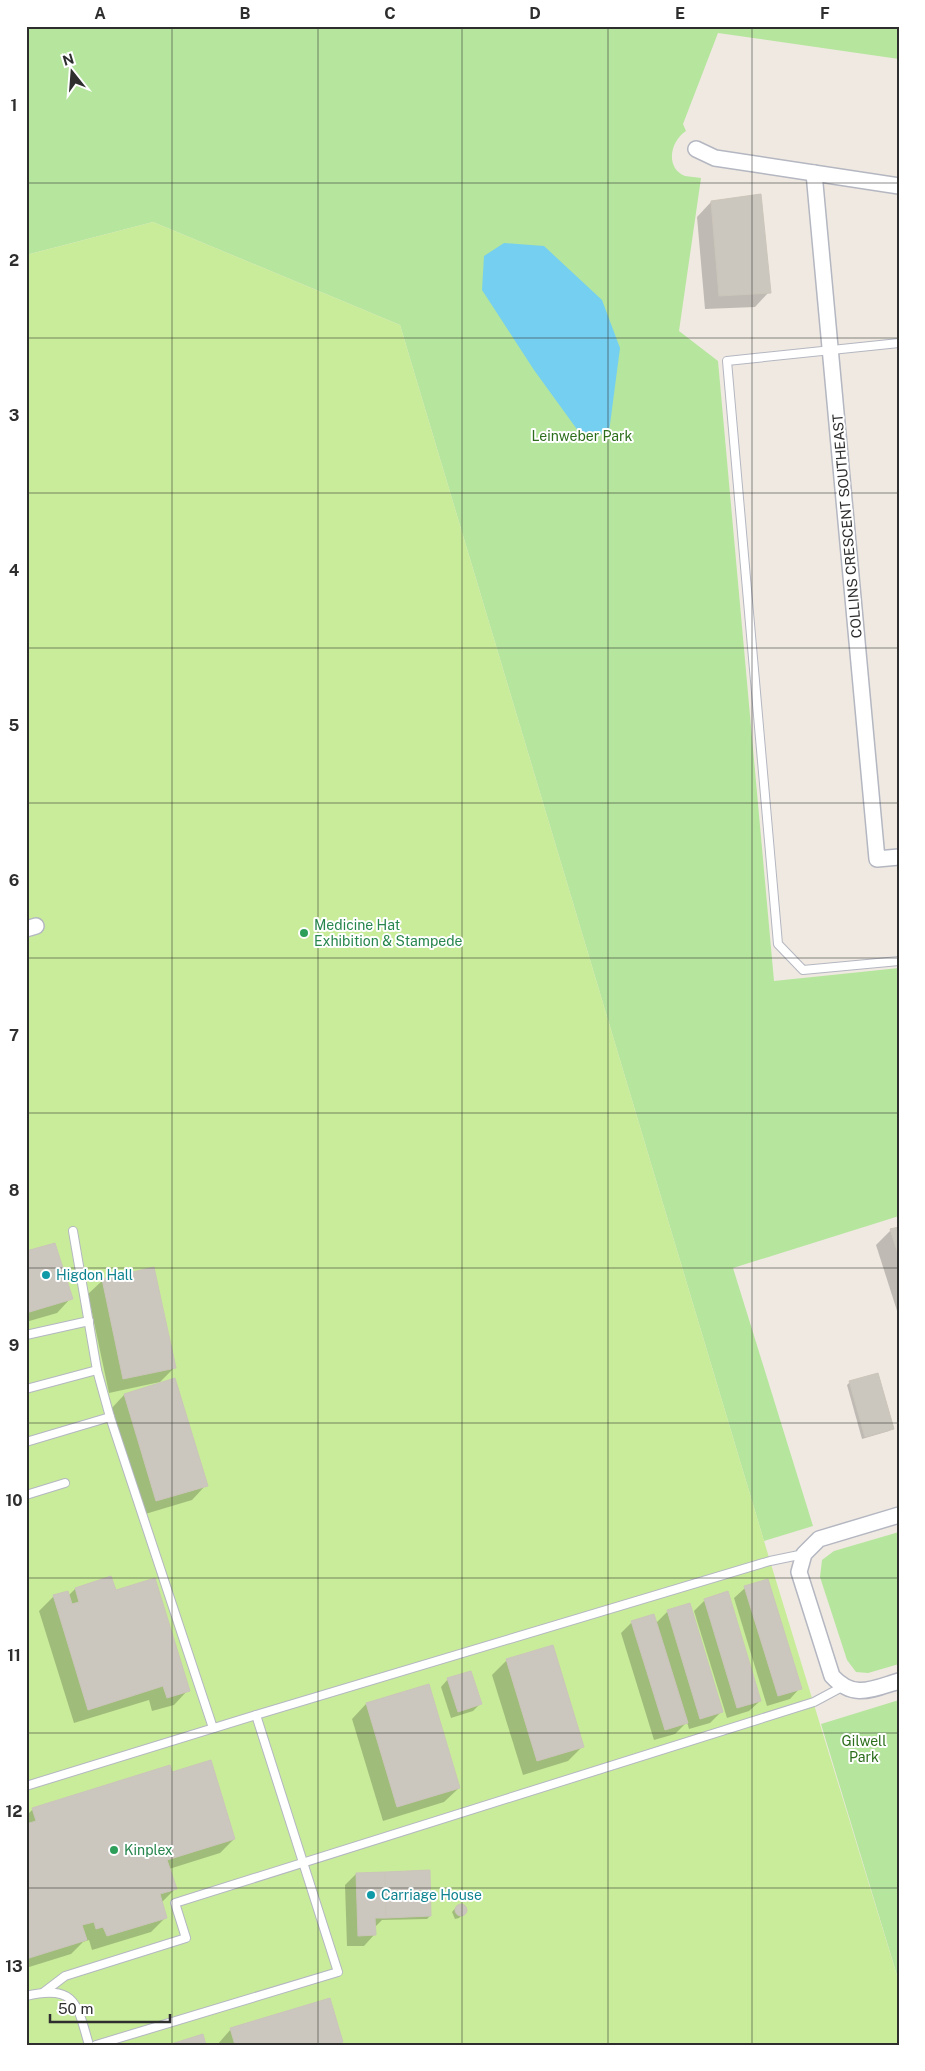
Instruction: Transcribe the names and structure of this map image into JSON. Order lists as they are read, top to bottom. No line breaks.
{"streets":{"street":["COLLINS CRESCENT SOUTHEAST"]},"parks":["Leinweber Park","Gilwell Park"],"places":["Medicine Hat Exhibition & Stampede","Higdon Hall","Kinplex","Carriage House"],"scale_bar":"50 m","north":"top","grid":{"columns":["A","B","C","D","E","F"],"rows":["1","2","3","4","5","6","7","8","9","10","11","12","13"]}}
